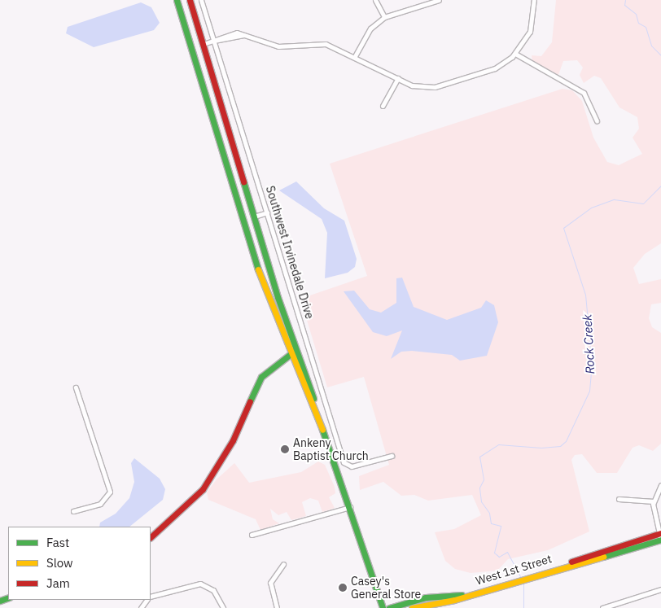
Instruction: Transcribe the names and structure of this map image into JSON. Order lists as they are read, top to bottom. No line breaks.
{"streets":{"main road":["Southwest Irvinedale Drive","West 1st Street"]},"water":["Rock Creek"],"places":["Ankeny Baptist Church","Casey's General Store"],"legend":["Fast","Slow","Jam"]}
